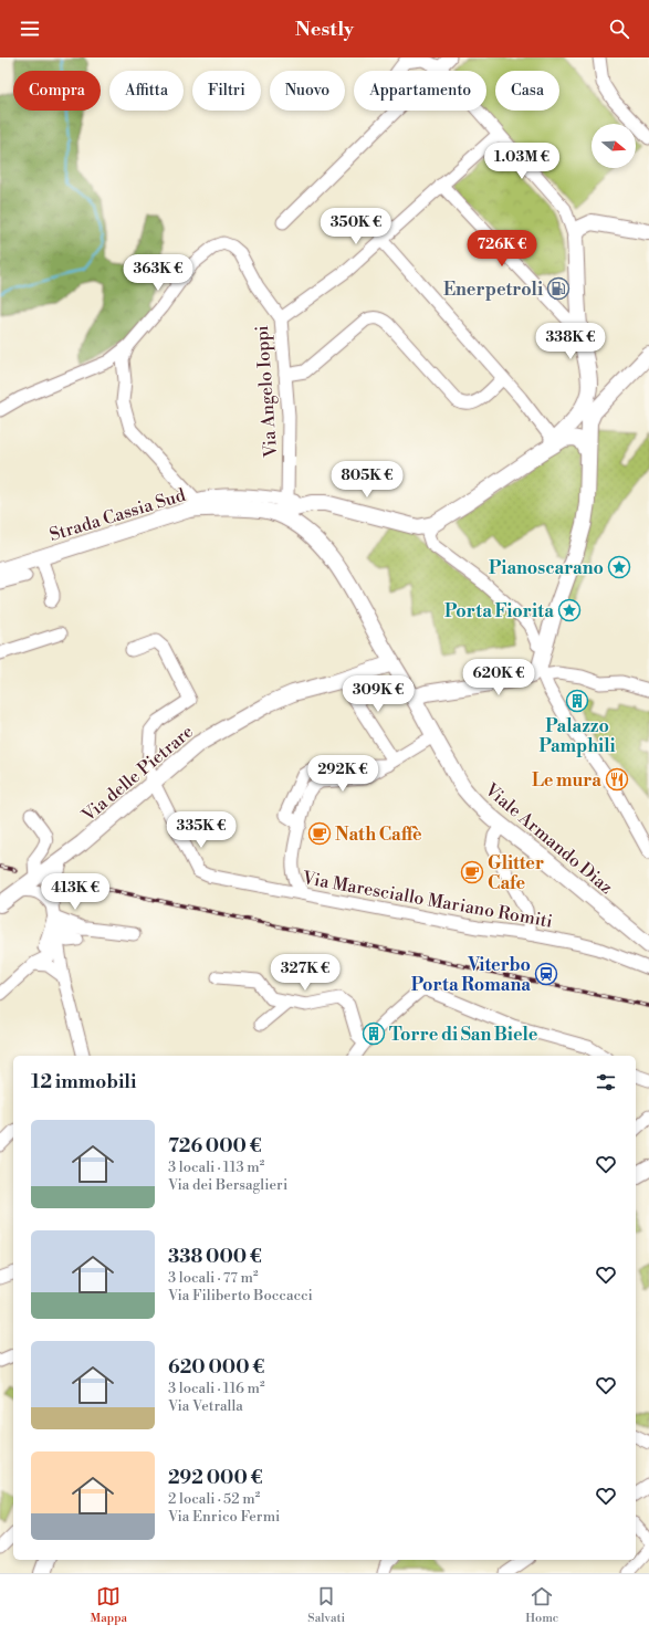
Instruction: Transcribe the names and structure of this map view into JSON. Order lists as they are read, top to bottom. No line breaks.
{"streets":{"main road":["Strada Cassia Sud","Via delle Pietrare","Viale Armando Diaz"],"street":["Via Angelo Ioppi","Via Maresciallo Mariano Romiti"]},"crossings":[["Strada Cassia Sud","Viale Armando Diaz"],["Via delle Pietrare","Viale Armando Diaz"],["Via delle Pietrare","Via Maresciallo Mariano Romiti"]],"places":{"fuel station":["Enerpetroli"],"place":["Pianoscarano","Porta Fiorita"],"building":["Palazzo Pamphili","Torre di San Biele"],"restaurant":["Le mura"],"cafe":["Nath Caffè","Glitter Cafe"],"station":["Viterbo Porta Romana"]},"north":"right","page":{"header":"Nestly","chip":["Compra","Affitta","Filtri","Nuovo","Appartamento","Casa"],"price":["1.03M €","350K €","726K €","363K €","338K €","805K €","620K €","309K €","292K €","335K €","413K €","327K €"],"heading":"12 immobili","list":[{"name":"726 000 €","note":"3 locali · 113 m² · Via dei Bersaglieri"},{"name":"338 000 €","note":"3 locali · 77 m² · Via Filiberto Boccacci"},{"name":"620 000 €","note":"3 locali · 116 m² · Via Vetralla"},{"name":"292 000 €","note":"2 locali · 52 m² · Via Enrico Fermi"}],"tabs":["Mappa","Salvati","Home"]}}
